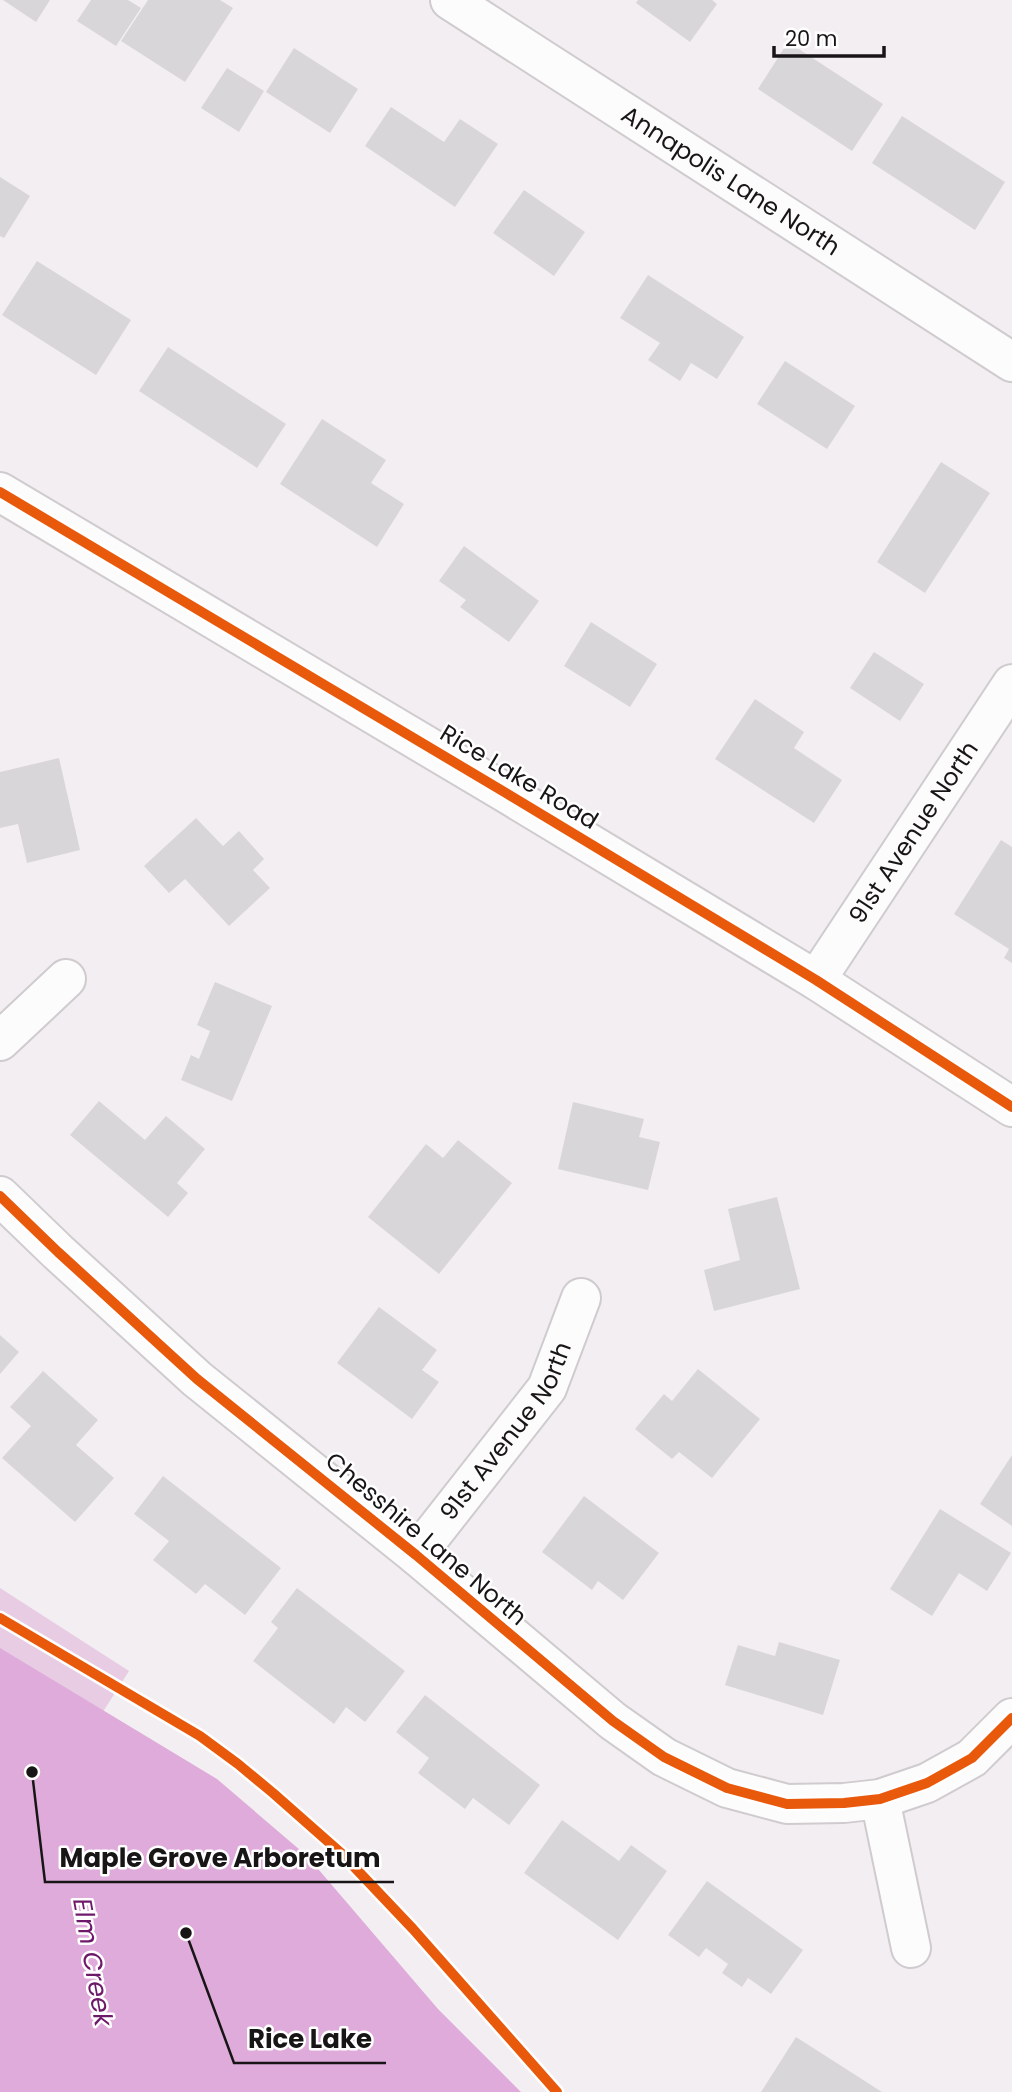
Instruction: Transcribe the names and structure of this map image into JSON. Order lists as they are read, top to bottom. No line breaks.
{"streets":{"street":["Annapolis Lane North","Rice Lake Road","91st Avenue North","Chesshire Lane North"]},"crossings":[["Rice Lake Road","91st Avenue North"],["91st Avenue North","Chesshire Lane North"]],"water":["Elm Creek"],"places":["Maple Grove Arboretum","Rice Lake"],"scale_bar":"20 m"}
